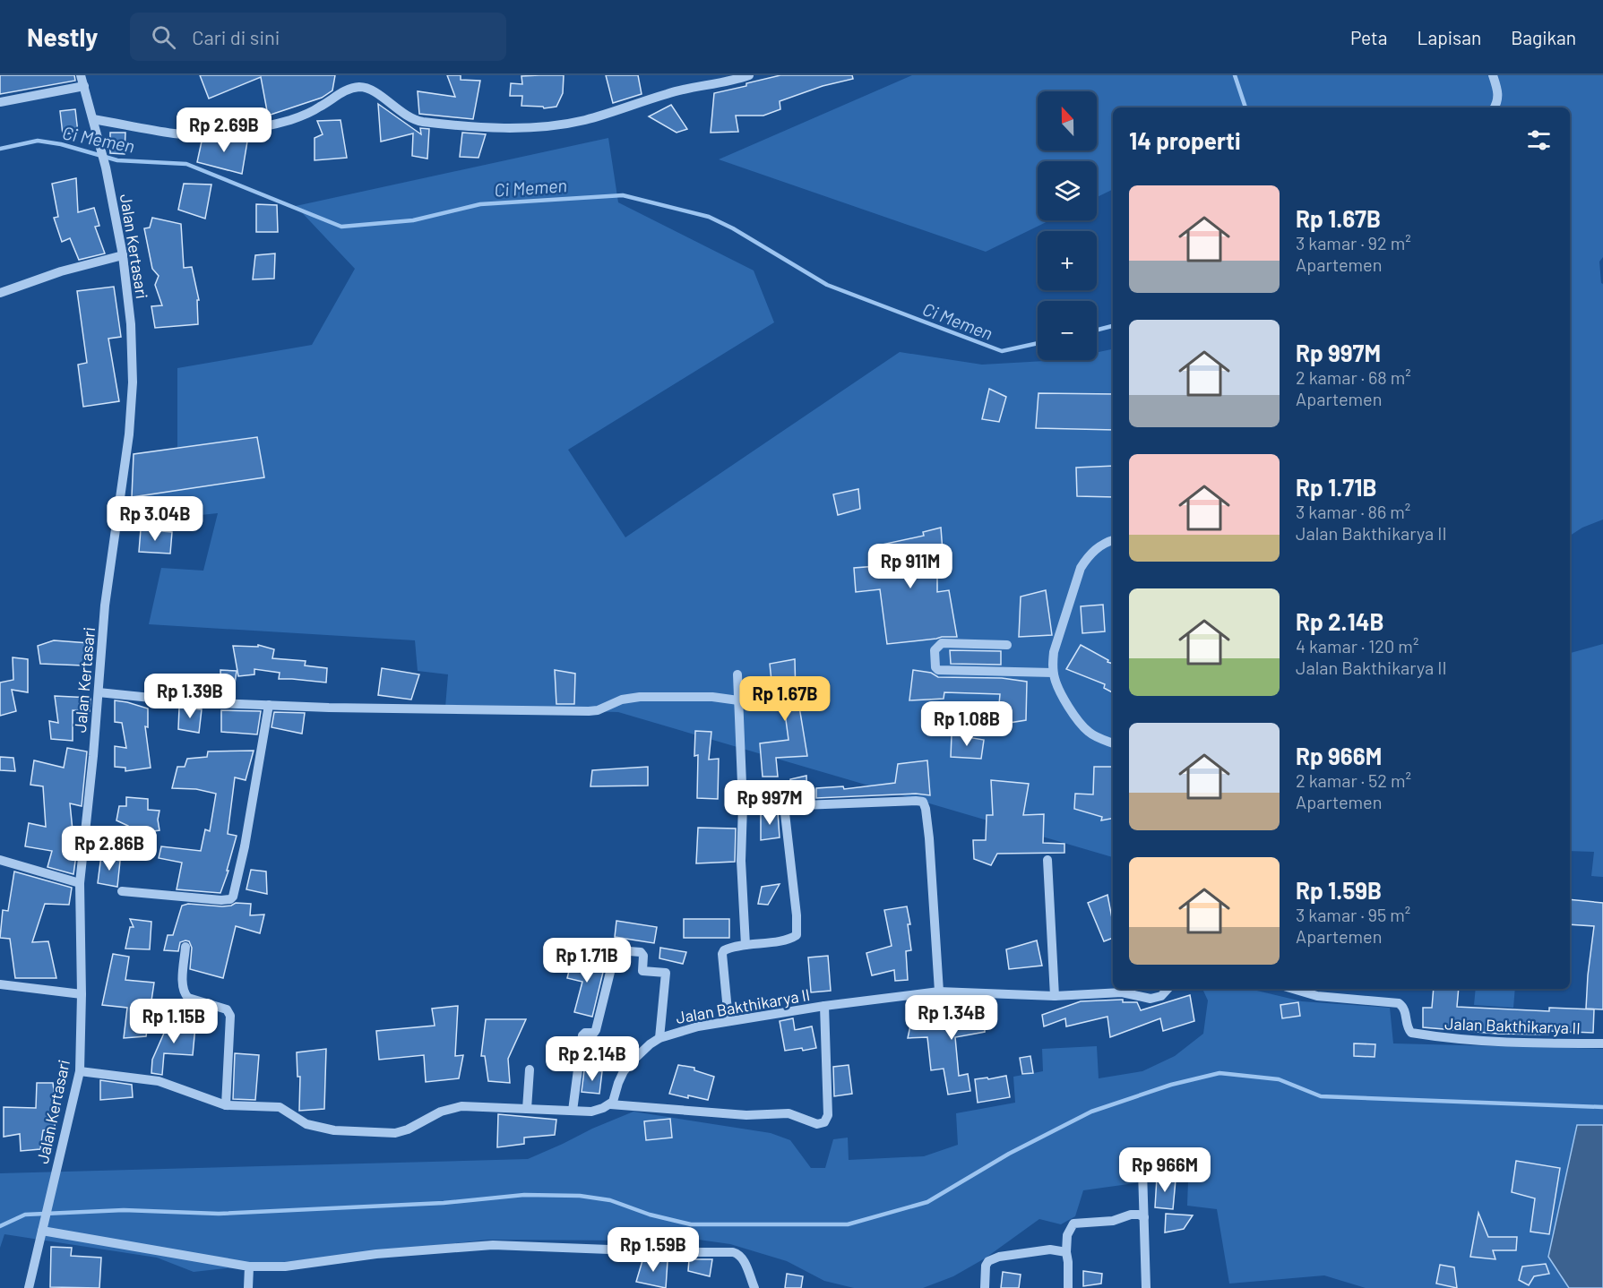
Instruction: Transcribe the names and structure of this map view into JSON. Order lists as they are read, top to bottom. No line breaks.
{"streets":{"street":["Jalan Kertasari","Jalan Bakthikarya II"]},"water":["Ci Memen"],"north":"top","page":{"header":"Nestly","search":"Cari di sini","nav":["Peta","Lapisan","Bagikan"],"map_buttons":["+","−"],"price":["Rp 2.69B","Rp 3.04B","Rp 911M","Rp 1.39B","Rp 1.67B","Rp 1.08B","Rp 997M","Rp 2.86B","Rp 1.71B","Rp 1.34B","Rp 1.15B","Rp 2.14B","Rp 966M","Rp 1.59B"],"heading":"14 properti","list":[{"name":"Rp 1.67B","note":"3 kamar · 92 m² · Apartemen"},{"name":"Rp 997M","note":"2 kamar · 68 m² · Apartemen"},{"name":"Rp 1.71B","note":"3 kamar · 86 m² · Jalan Bakthikarya II"},{"name":"Rp 2.14B","note":"4 kamar · 120 m² · Jalan Bakthikarya II"},{"name":"Rp 966M","note":"2 kamar · 52 m² · Apartemen"},{"name":"Rp 1.59B","note":"3 kamar · 95 m² · Apartemen"}]}}
